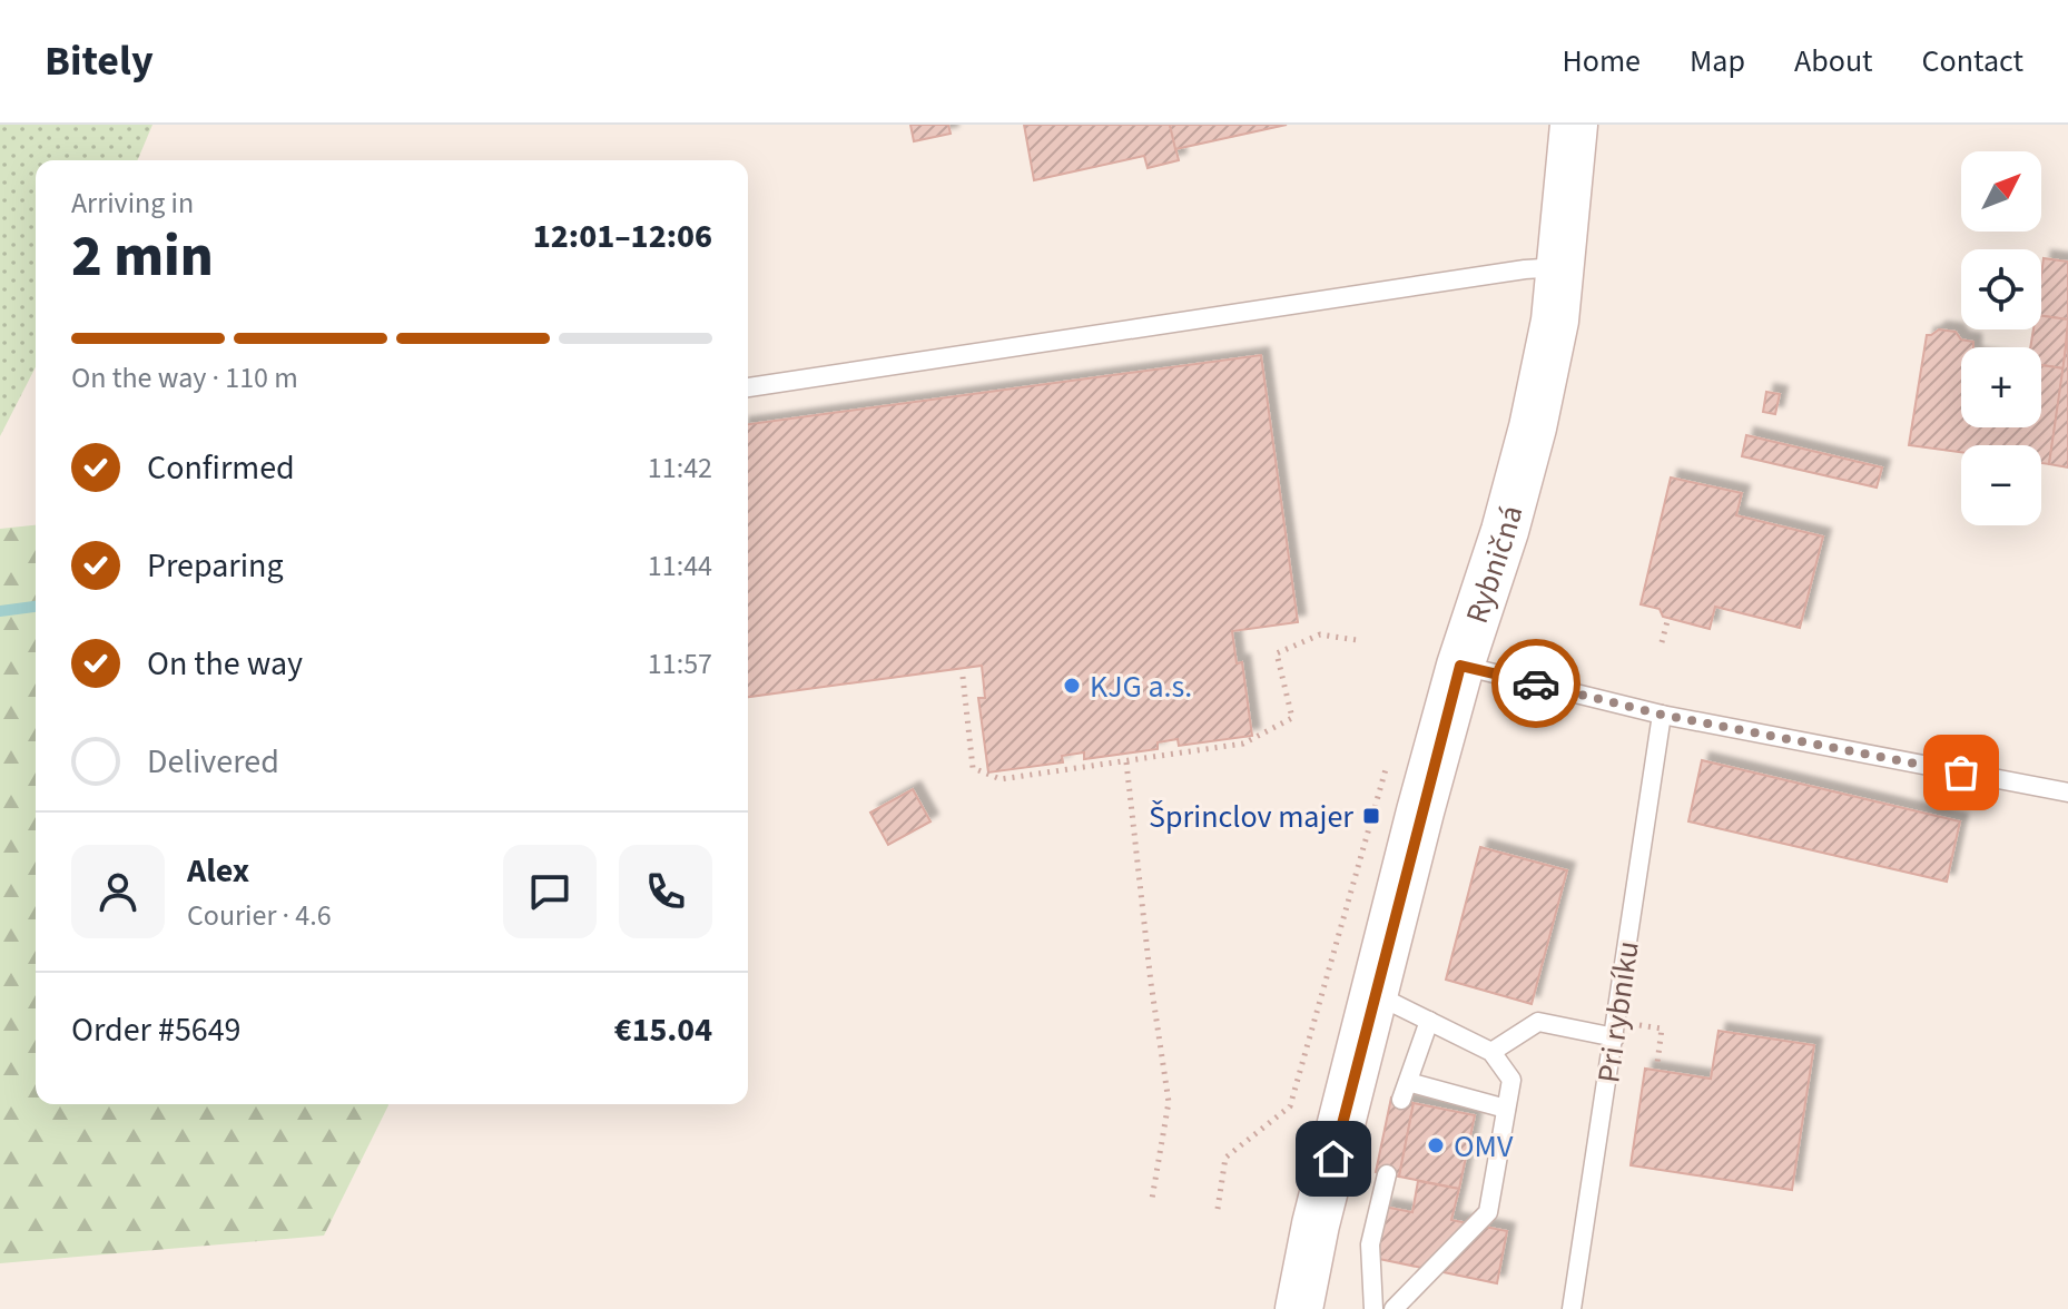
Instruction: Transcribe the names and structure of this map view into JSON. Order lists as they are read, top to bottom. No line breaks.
{"streets":{"main road":["Rybničná"],"lane":["Pri rybníku"]},"places":{"other":["KJG a.s.","OMV"],"transit":["Šprinclov majer"]},"north":"top right","page":{"header":"Bitely","nav":["Home","Map","About","Contact"],"map_buttons":["+","−"],"heading":["2 min","Arriving in","12:01–12:06"],"panel":["Alex","Courier · 4.6","Order #5649","€15.04"],"bar":"On the way · 110 m","list":[["Confirmed","11:42"],["Preparing","11:44"],["On the way","11:57"],"Delivered"]}}
